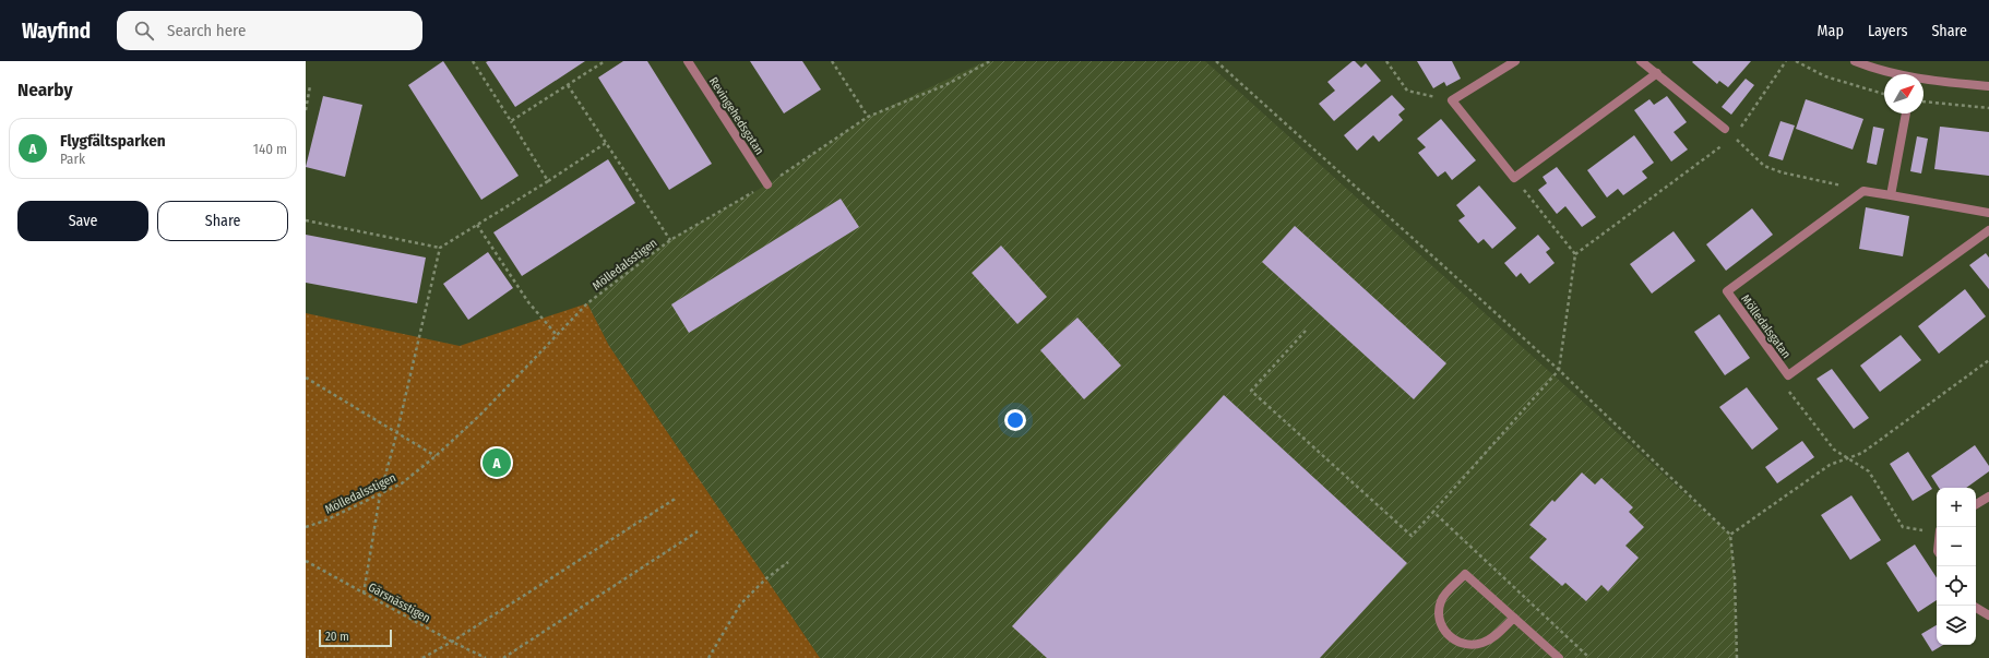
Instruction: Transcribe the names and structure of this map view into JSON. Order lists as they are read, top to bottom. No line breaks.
{"streets":{"street":["Revingehedsgatan","Mölledalsgatan"],"path":["Mölledalsstigen","Gärsnässtigen"]},"crossings":[["Revingehedsgatan","Mölledalsstigen"]],"scale_bar":"20 m","north":"top right","page":{"header":"Wayfind","search":"Search here","nav":["Map","Layers","Share"],"heading":"Nearby","list":[{"mark":"A","name":"Flygfältsparken","note":"Park","value":"140 m"}],"buttons":["Save","Share"],"pins":"A","map_buttons":["+","−"],"scale":"20 m"}}
